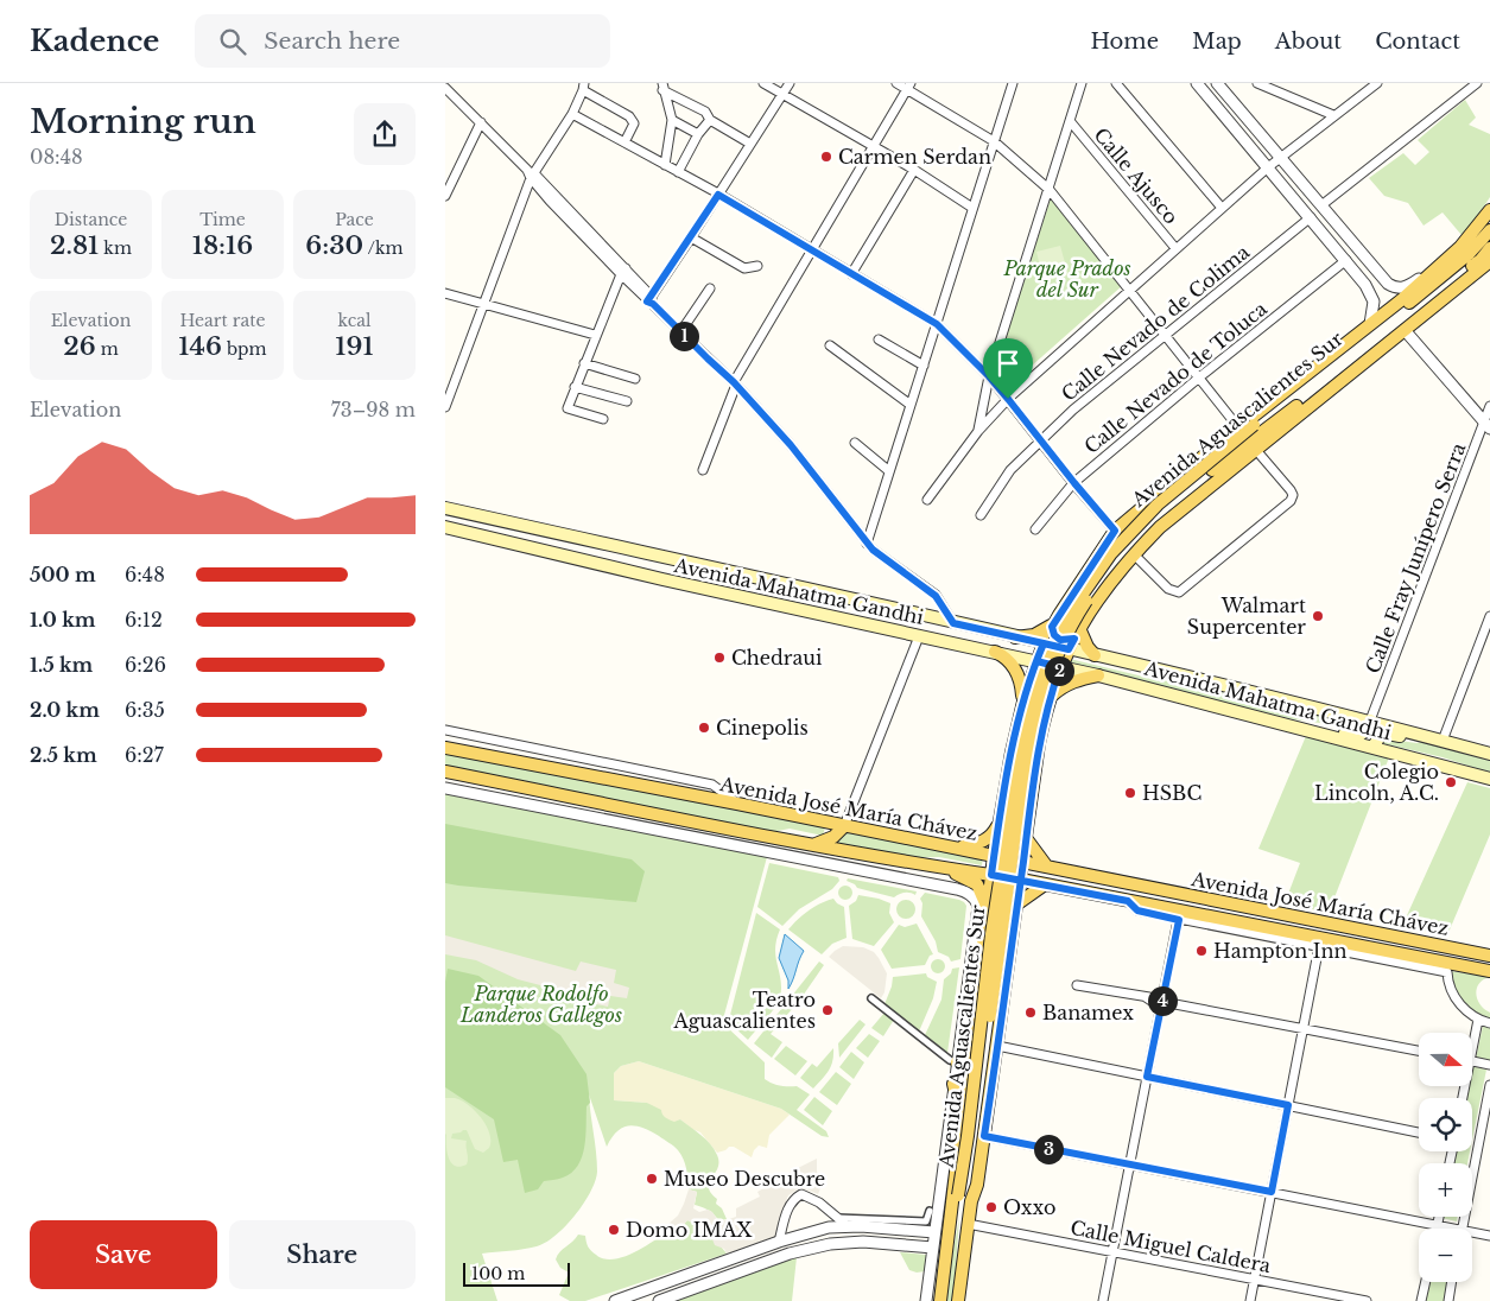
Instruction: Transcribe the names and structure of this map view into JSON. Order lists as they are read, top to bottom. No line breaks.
{"streets":{"main road":["Avenida Aguascalientes Sur","Avenida Mahatma Gandhi","Avenida José María Chávez"],"street":["Calle Ajusco","Calle Nevado de Colima","Calle Nevado de Toluca","Calle Fray Junípero Serra","Calle Miguel Caldera"]},"crossings":[["Avenida Aguascalientes Sur","Avenida Mahatma Gandhi"],["Avenida Aguascalientes Sur","Avenida José María Chávez"],["Avenida Aguascalientes Sur","Calle Miguel Caldera"],["Calle Fray Junípero Serra","Avenida Mahatma Gandhi"]],"parks":["Parque Prados del Sur","Parque Rodolfo Landeros Gallegos"],"places":["Carmen Serdan","Walmart Supercenter","Chedraui","Cinepolis","Colegio Lincoln, A.C.","HSBC","Hampton Inn","Teatro Aguascalientes","Banamex","Museo Descubre","Oxxo","Domo IMAX"],"scale_bar":"100 m","north":"right","page":{"header":"Kadence","search":"Search here","nav":["Home","Map","About","Contact"],"heading":["Morning run","08:48"],"stats":[["Distance","2.81 km"],["Time","18:16"],["Pace","6:30 /km"],["Elevation","26 m"],["Heart rate","146 bpm"],["kcal","191"]],"pins":["1","2","4","3"],"chart":["Elevation","73–98 m"],"list":[{"name":"500 m","note":"6:48"},{"name":"1.0 km","note":"6:12"},{"name":"1.5 km","note":"6:26"},{"name":"2.0 km","note":"6:35"},{"name":"2.5 km","note":"6:27"}],"map_buttons":["+","−"],"buttons":["Save","Share"],"scale":"100 m"}}
